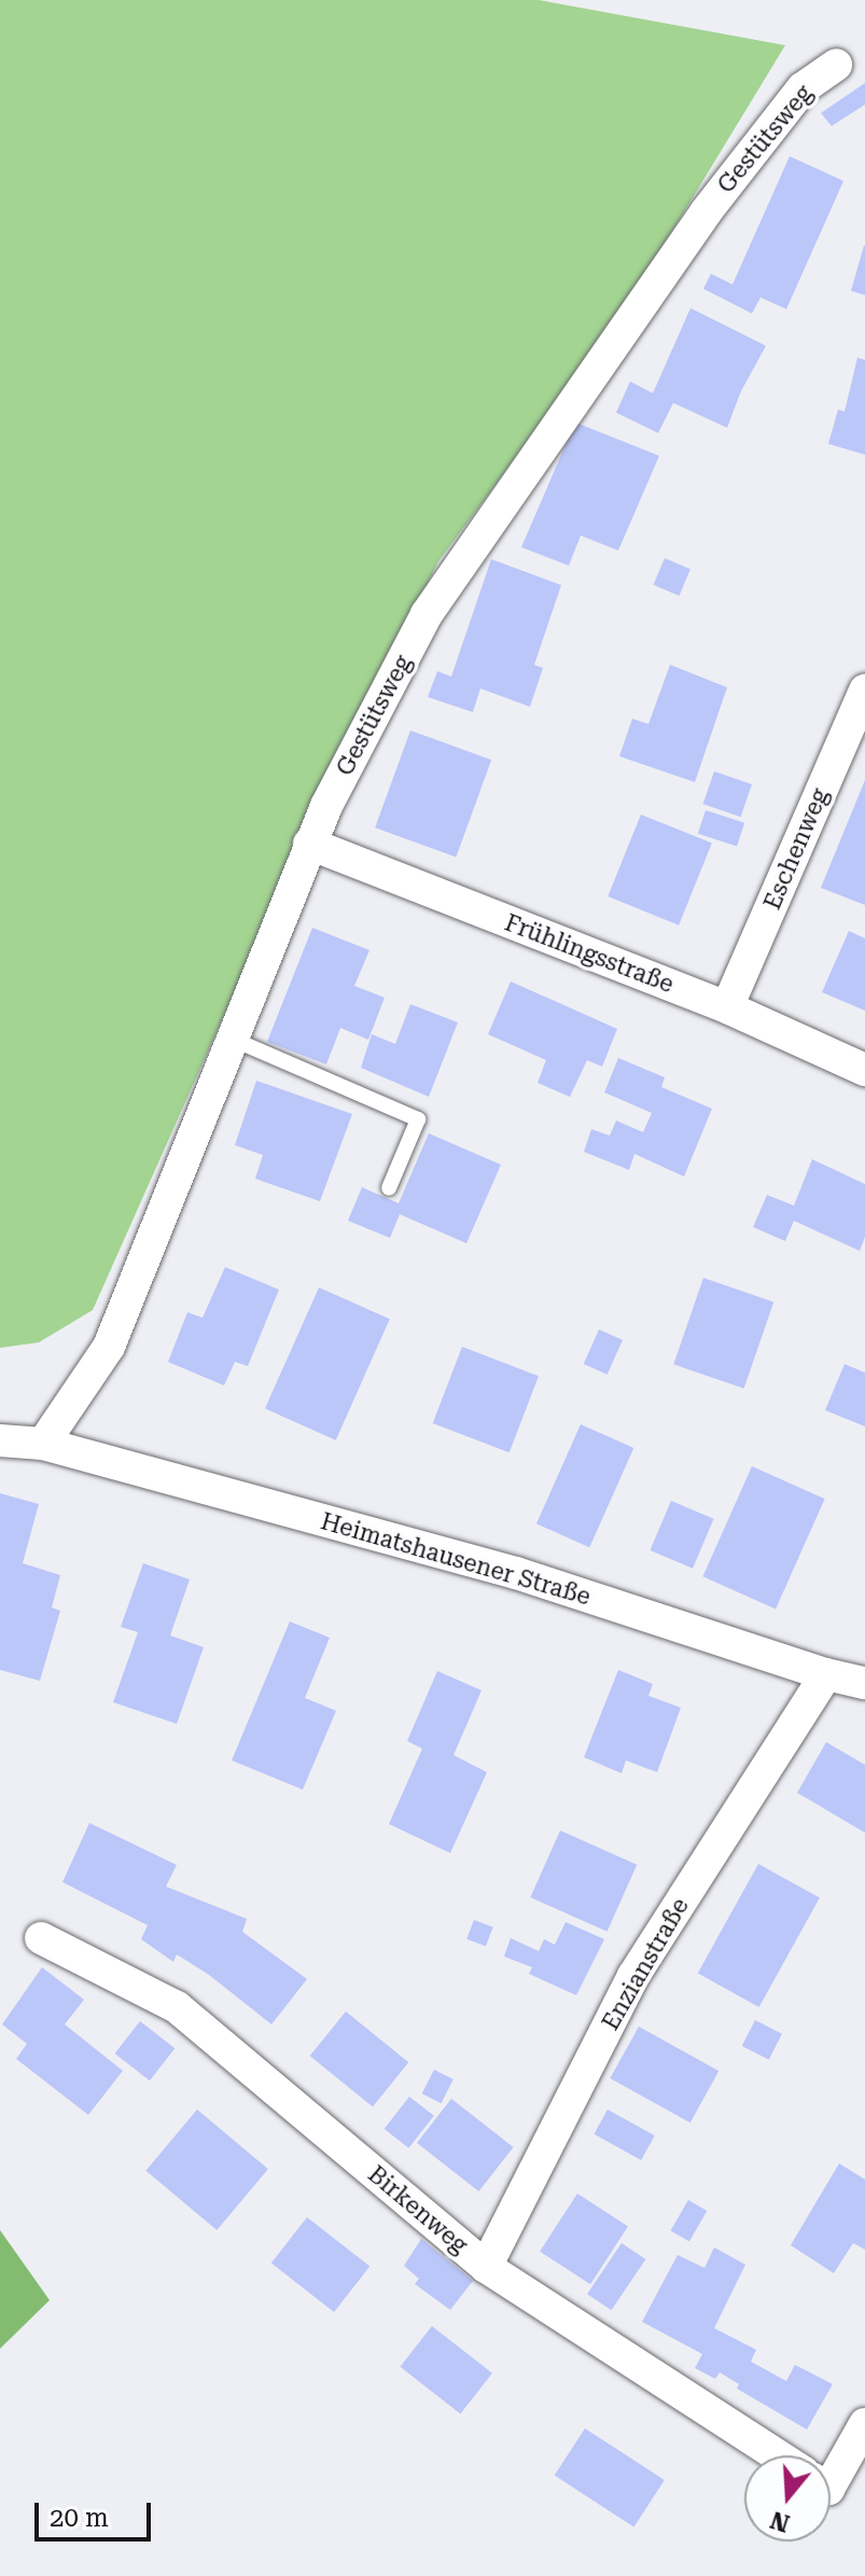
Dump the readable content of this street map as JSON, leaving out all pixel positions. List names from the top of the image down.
{
  "streets": {
    "street": [
      "Gestütsweg",
      "Eschenweg",
      "Frühlingsstraße",
      "Heimatshausener Straße",
      "Enzianstraße",
      "Birkenweg"
    ]
  },
  "crossings": [
    ["Gestütsweg", "Frühlingsstraße"],
    ["Gestütsweg", "Heimatshausener Straße"],
    ["Eschenweg", "Frühlingsstraße"],
    ["Heimatshausener Straße", "Enzianstraße"],
    ["Enzianstraße", "Birkenweg"]
  ],
  "scale_bar": "20 m",
  "north": "bottom"
}
